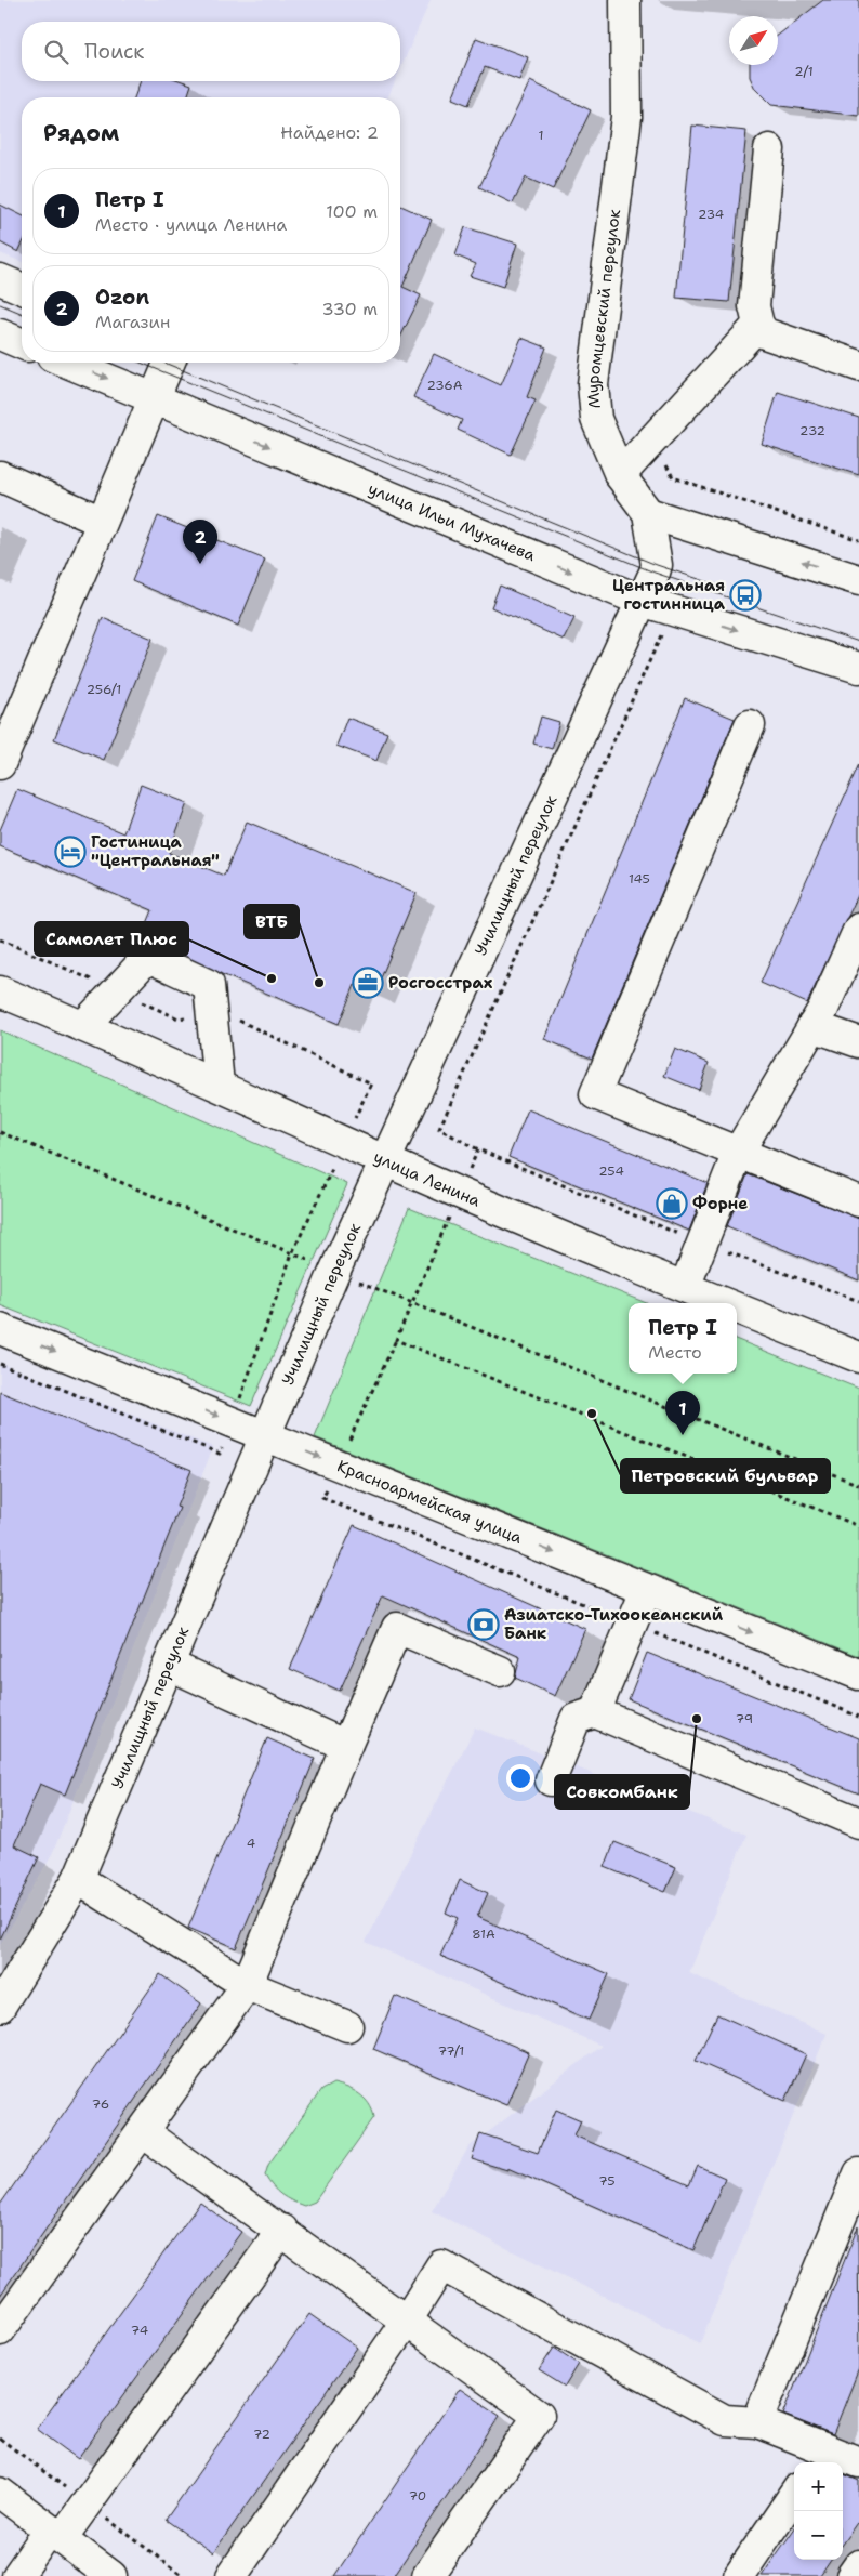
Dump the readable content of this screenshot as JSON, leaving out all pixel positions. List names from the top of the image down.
{
  "streets": {
    "main road": [
      "Муромцевский переулок",
      "улица Ильи Мухачева",
      "Училищный переулок",
      "улица Ленина",
      "Красноармейская улица"
    ]
  },
  "crossings": [
    ["Муромцевский переулок", "улица Ильи Мухачева"],
    ["Муромцевский переулок", "Училищный переулок"],
    ["улица Ильи Мухачева", "Училищный переулок"],
    ["Училищный переулок", "улица Ленина"],
    ["Училищный переулок", "Красноармейская улица"]
  ],
  "places": {
    "bus stop": ["Центральная гостинница"],
    "hotel": ["Гостиница \"Центральная\""],
    "other": [
      "Самолет Плюс",
      "ВТБ",
      "Петровский бульвар",
      "Совкомбанк"
    ],
    "office": ["Росгосстрах"],
    "shop": ["Форне"],
    "bank": ["Азиатско-Тихоокеанский Банк"]
  },
  "house_numbers": [
    "2/1",
    "1",
    "234",
    "236А",
    "232",
    "256/1",
    "145",
    "254",
    "79",
    "4",
    "81А",
    "77/1",
    "76",
    "75",
    "74",
    "72",
    "70"
  ],
  "north": "top right",
  "page": {
    "search": "Поиск",
    "heading": ["Рядом", "Найдено: 2"],
    "list": [
      {
        "mark": "1",
        "name": "Петр I",
        "note": "Место · улица Ленина",
        "value": "100 m"
      },
      {
        "mark": "2",
        "name": "Ozon",
        "note": "Магазин",
        "value": "330 m"
      }
    ],
    "pins": ["2", "1"],
    "popup": ["Петр I", "Место"],
    "map_buttons": ["+", "−"]
  }
}
